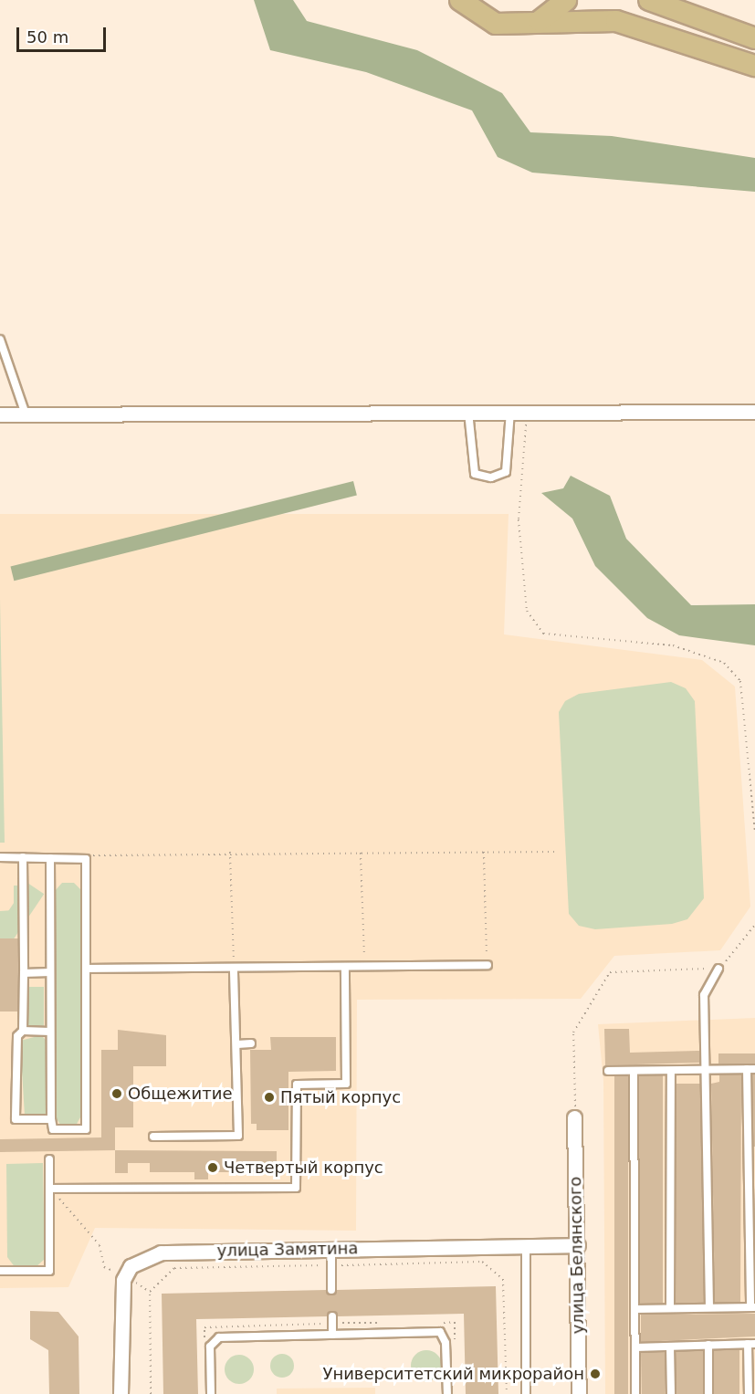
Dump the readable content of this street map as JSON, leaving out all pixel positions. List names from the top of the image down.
{
  "streets": {
    "street": ["улица Замятина", "улица Белянского"]
  },
  "crossings": [
    ["улица Замятина", "улица Белянского"]
  ],
  "places": [
    "Общежитие",
    "Пятый корпус",
    "Четвертый корпус",
    "Университетский микрорайон"
  ],
  "scale_bar": "50 m"
}
